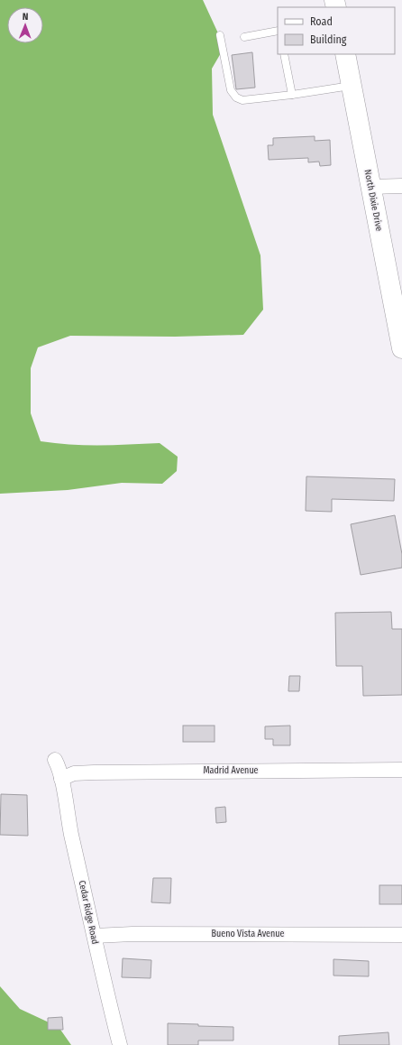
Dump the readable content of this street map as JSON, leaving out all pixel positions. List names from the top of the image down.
{
  "streets": {
    "main road": ["North Dixie Drive"],
    "street": ["Madrid Avenue", "Cedar Ridge Road", "Bueno Vista Avenue"]
  },
  "crossings": [
    ["Madrid Avenue", "Cedar Ridge Road"],
    ["Cedar Ridge Road", "Bueno Vista Avenue"]
  ],
  "legend": ["Road", "Building"],
  "north": "top"
}
